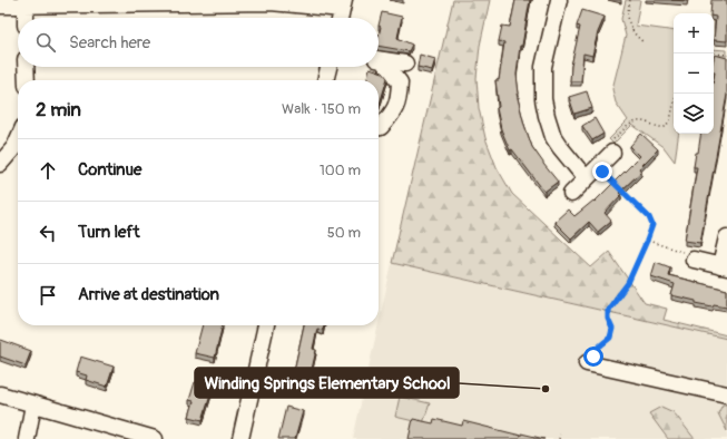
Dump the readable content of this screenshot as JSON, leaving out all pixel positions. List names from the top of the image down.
{
  "places": ["Winding Springs Elementary School"],
  "page": {
    "map_buttons": ["+", "−"],
    "search": "Search here",
    "heading": ["2 min", "Walk · 150 m"],
    "list": [
      ["Continue", "100 m"],
      ["Turn left", "50 m"],
      "Arrive at destination"
    ]
  }
}
